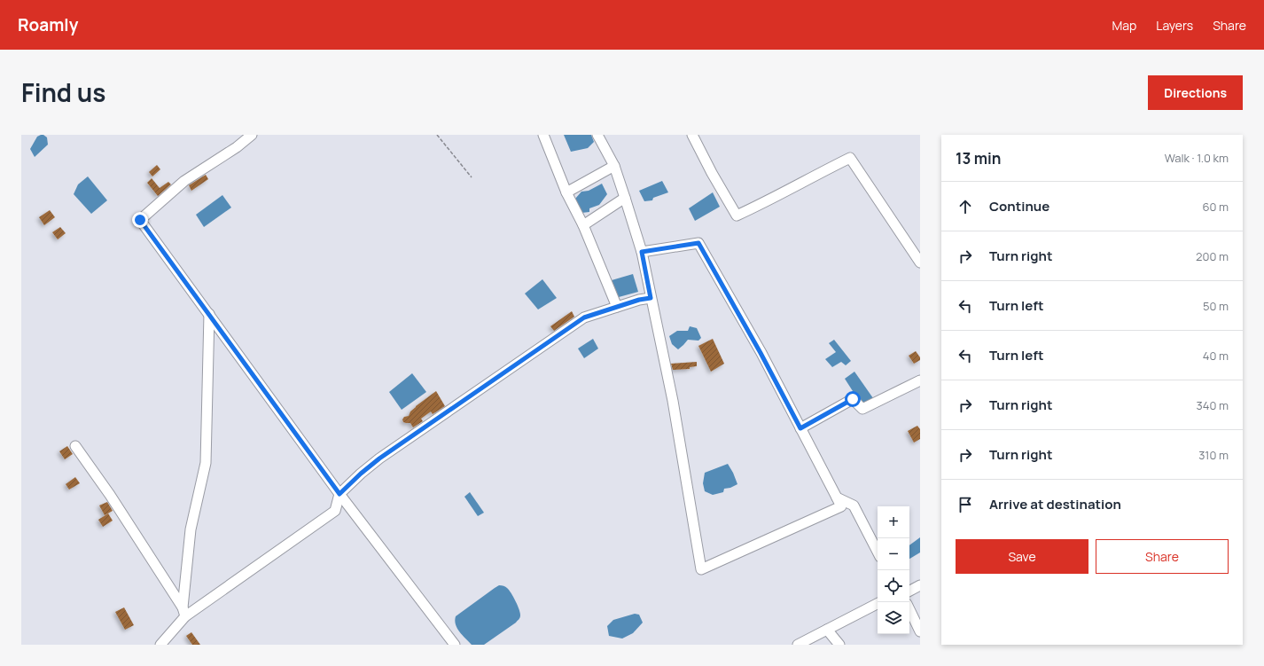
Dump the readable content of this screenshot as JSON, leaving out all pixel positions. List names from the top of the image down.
{
  "page": {
    "header": "Roamly",
    "nav": ["Map", "Layers", "Share"],
    "title": "Find us",
    "buttons": [
      "Directions",
      ["Save", "Share"]
    ],
    "heading": ["13 min", "Walk · 1.0 km"],
    "list": [
      ["Continue", "60 m"],
      ["Turn right", "200 m"],
      ["Turn left", "50 m"],
      ["Turn left", "40 m"],
      ["Turn right", "340 m"],
      ["Turn right", "310 m"],
      "Arrive at destination"
    ],
    "map_buttons": ["+", "−"]
  }
}
